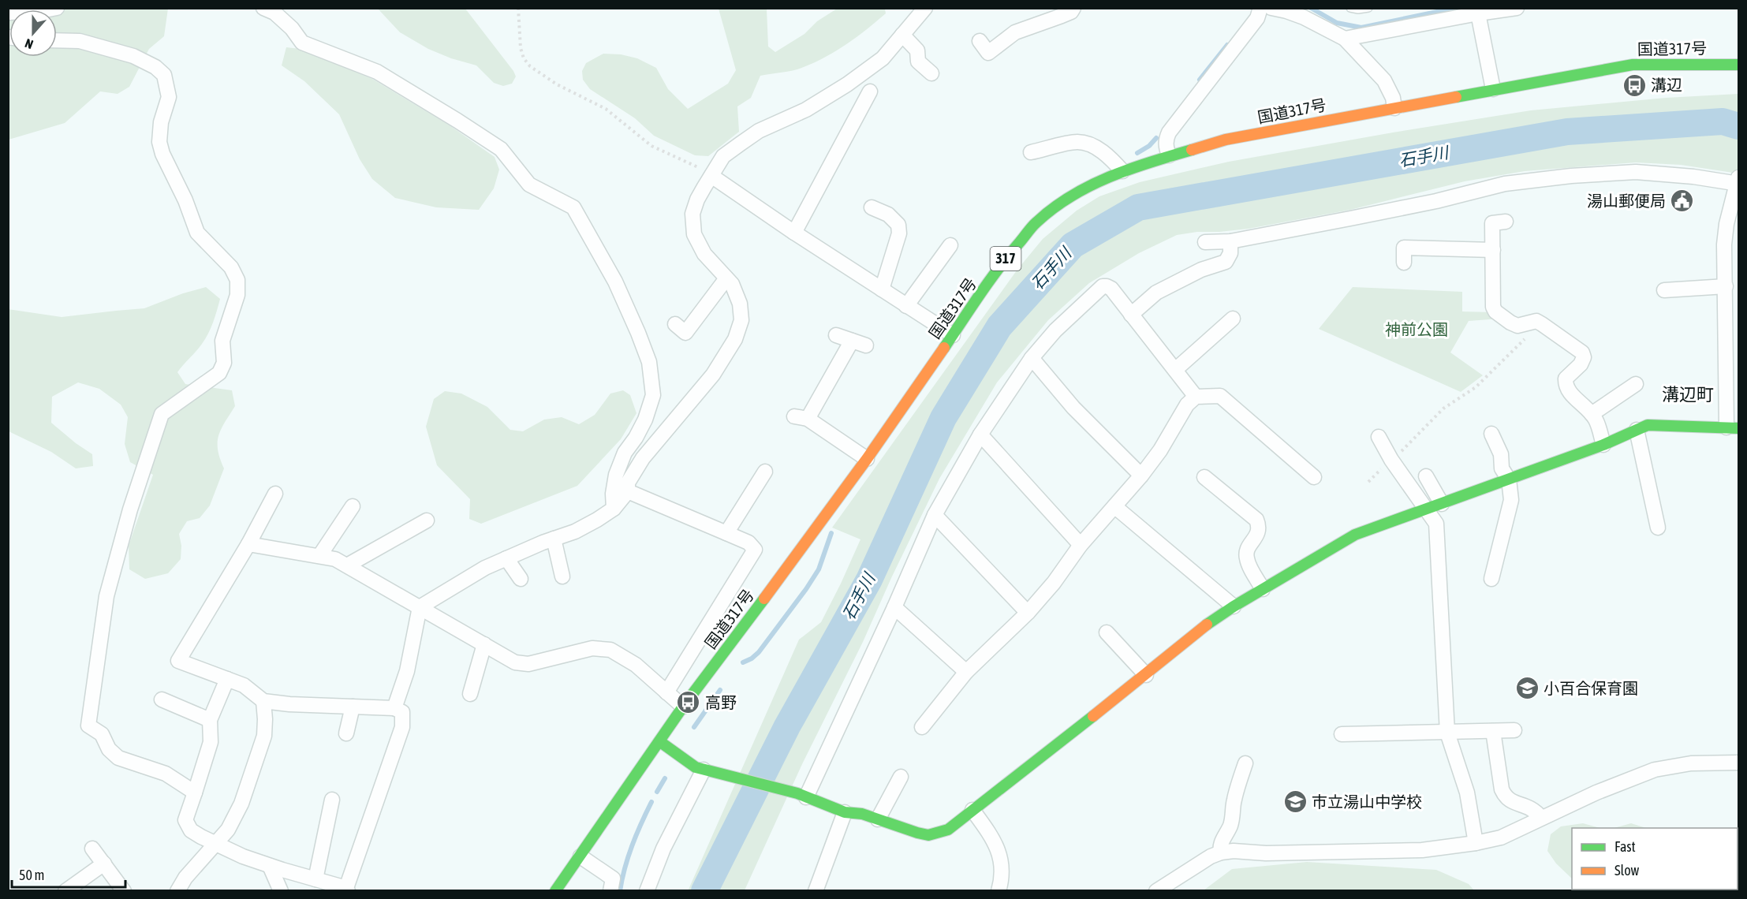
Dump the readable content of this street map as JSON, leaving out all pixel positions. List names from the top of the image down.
{
  "streets": {
    "main road": ["国道317号", "317"]
  },
  "districts": ["溝辺町"],
  "water": ["石手川"],
  "parks": ["神前公園"],
  "places": {
    "bus stop": ["溝辺", "高野"],
    "public building": ["湯山郵便局"],
    "school or university": ["小百合保育園", "市立湯山中学校"]
  },
  "legend": ["Fast", "Slow"],
  "scale_bar": "50 m",
  "north": "bottom"
}
